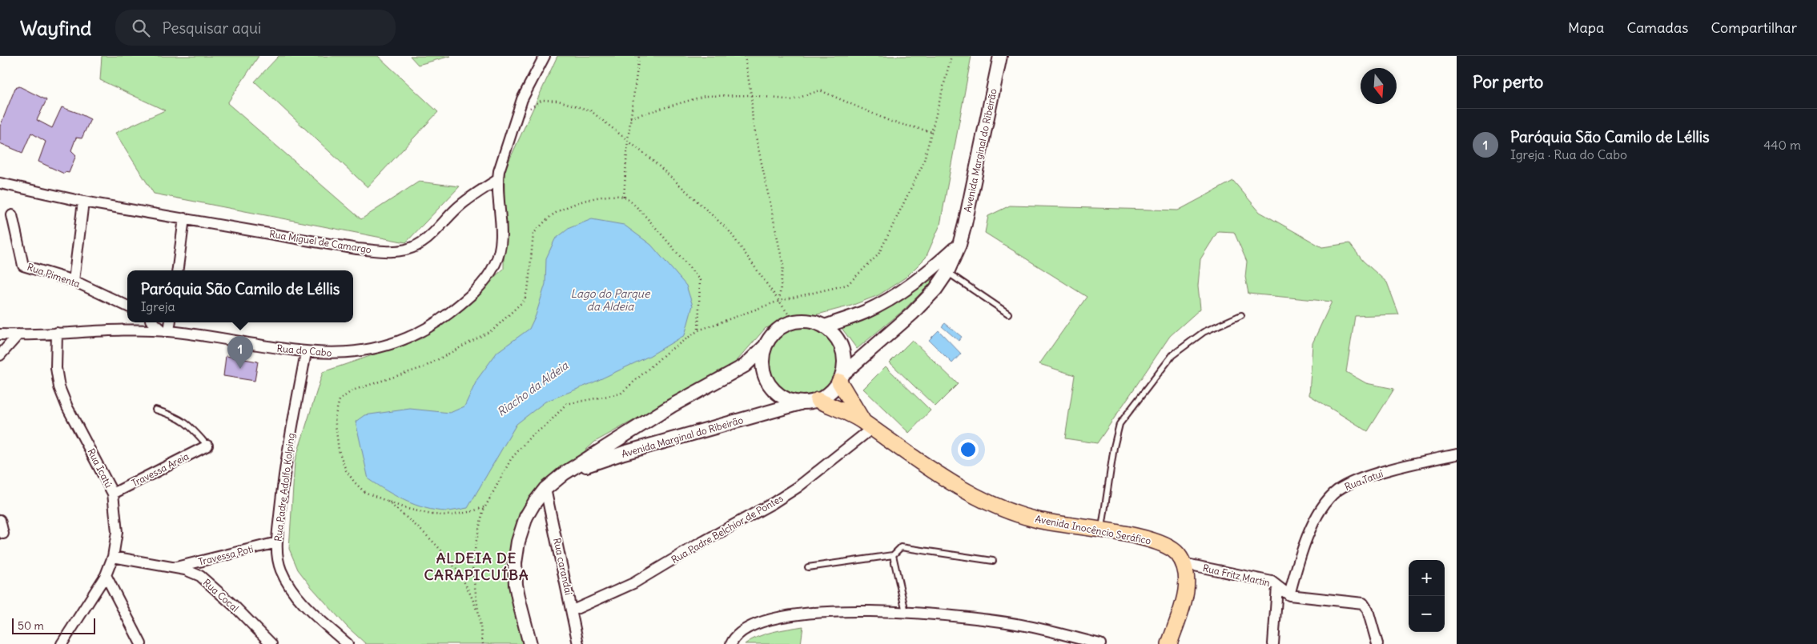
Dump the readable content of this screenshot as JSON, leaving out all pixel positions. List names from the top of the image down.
{
  "streets": {
    "main road": ["Avenida Marginal do Ribeirão", "Avenida Inocêncio Seráfico"],
    "street": [
      "Rua Miguel de Camargo",
      "Rua Pimenta",
      "Rua do Cabo",
      "Rua Icatú",
      "Travessa Areia",
      "Rua Tatuí",
      "Rua Padre Adolfo Kolping",
      "Rua Padre Belchior de Pontes",
      "Travessa Poti",
      "Rua carandaí",
      "Rua Fritz Martin",
      "Rua Cocal"
    ]
  },
  "crossings": [
    ["Avenida Marginal do Ribeirão", "Avenida Inocêncio Seráfico"],
    ["Avenida Marginal do Ribeirão", "Rua carandaí"],
    ["Rua Miguel de Camargo", "Rua do Cabo"],
    ["Rua do Cabo", "Rua Icatú"],
    ["Rua do Cabo", "Rua Padre Adolfo Kolping"],
    ["Rua Icatú", "Travessa Areia"],
    ["Rua Icatú", "Rua Cocal"],
    ["Rua Tatuí", "Rua Fritz Martin"],
    ["Rua Padre Adolfo Kolping", "Travessa Poti"],
    ["Rua Padre Belchior de Pontes", "Avenida Inocêncio Seráfico"],
    ["Rua Padre Belchior de Pontes", "Rua carandaí"],
    ["Avenida Inocêncio Seráfico", "Rua Fritz Martin"],
    ["Travessa Poti", "Rua Cocal"]
  ],
  "districts": ["ALDEIA DE CARAPICUÍBA"],
  "water": ["Lago do Parque da Aldeia", "Riacho da Aldeia"],
  "scale_bar": "50 m",
  "north": "bottom",
  "page": {
    "header": "Wayfind",
    "search": "Pesquisar aqui",
    "nav": ["Mapa", "Camadas", "Compartilhar"],
    "heading": "Por perto",
    "list": [
      {
        "mark": "1",
        "name": "Paróquia São Camilo de Léllis",
        "note": "Igreja · Rua do Cabo",
        "value": "440 m"
      }
    ],
    "popup": ["Paróquia São Camilo de Léllis", "Igreja"],
    "pins": "1",
    "map_buttons": ["+", "−"],
    "scale": "50 m"
  }
}
